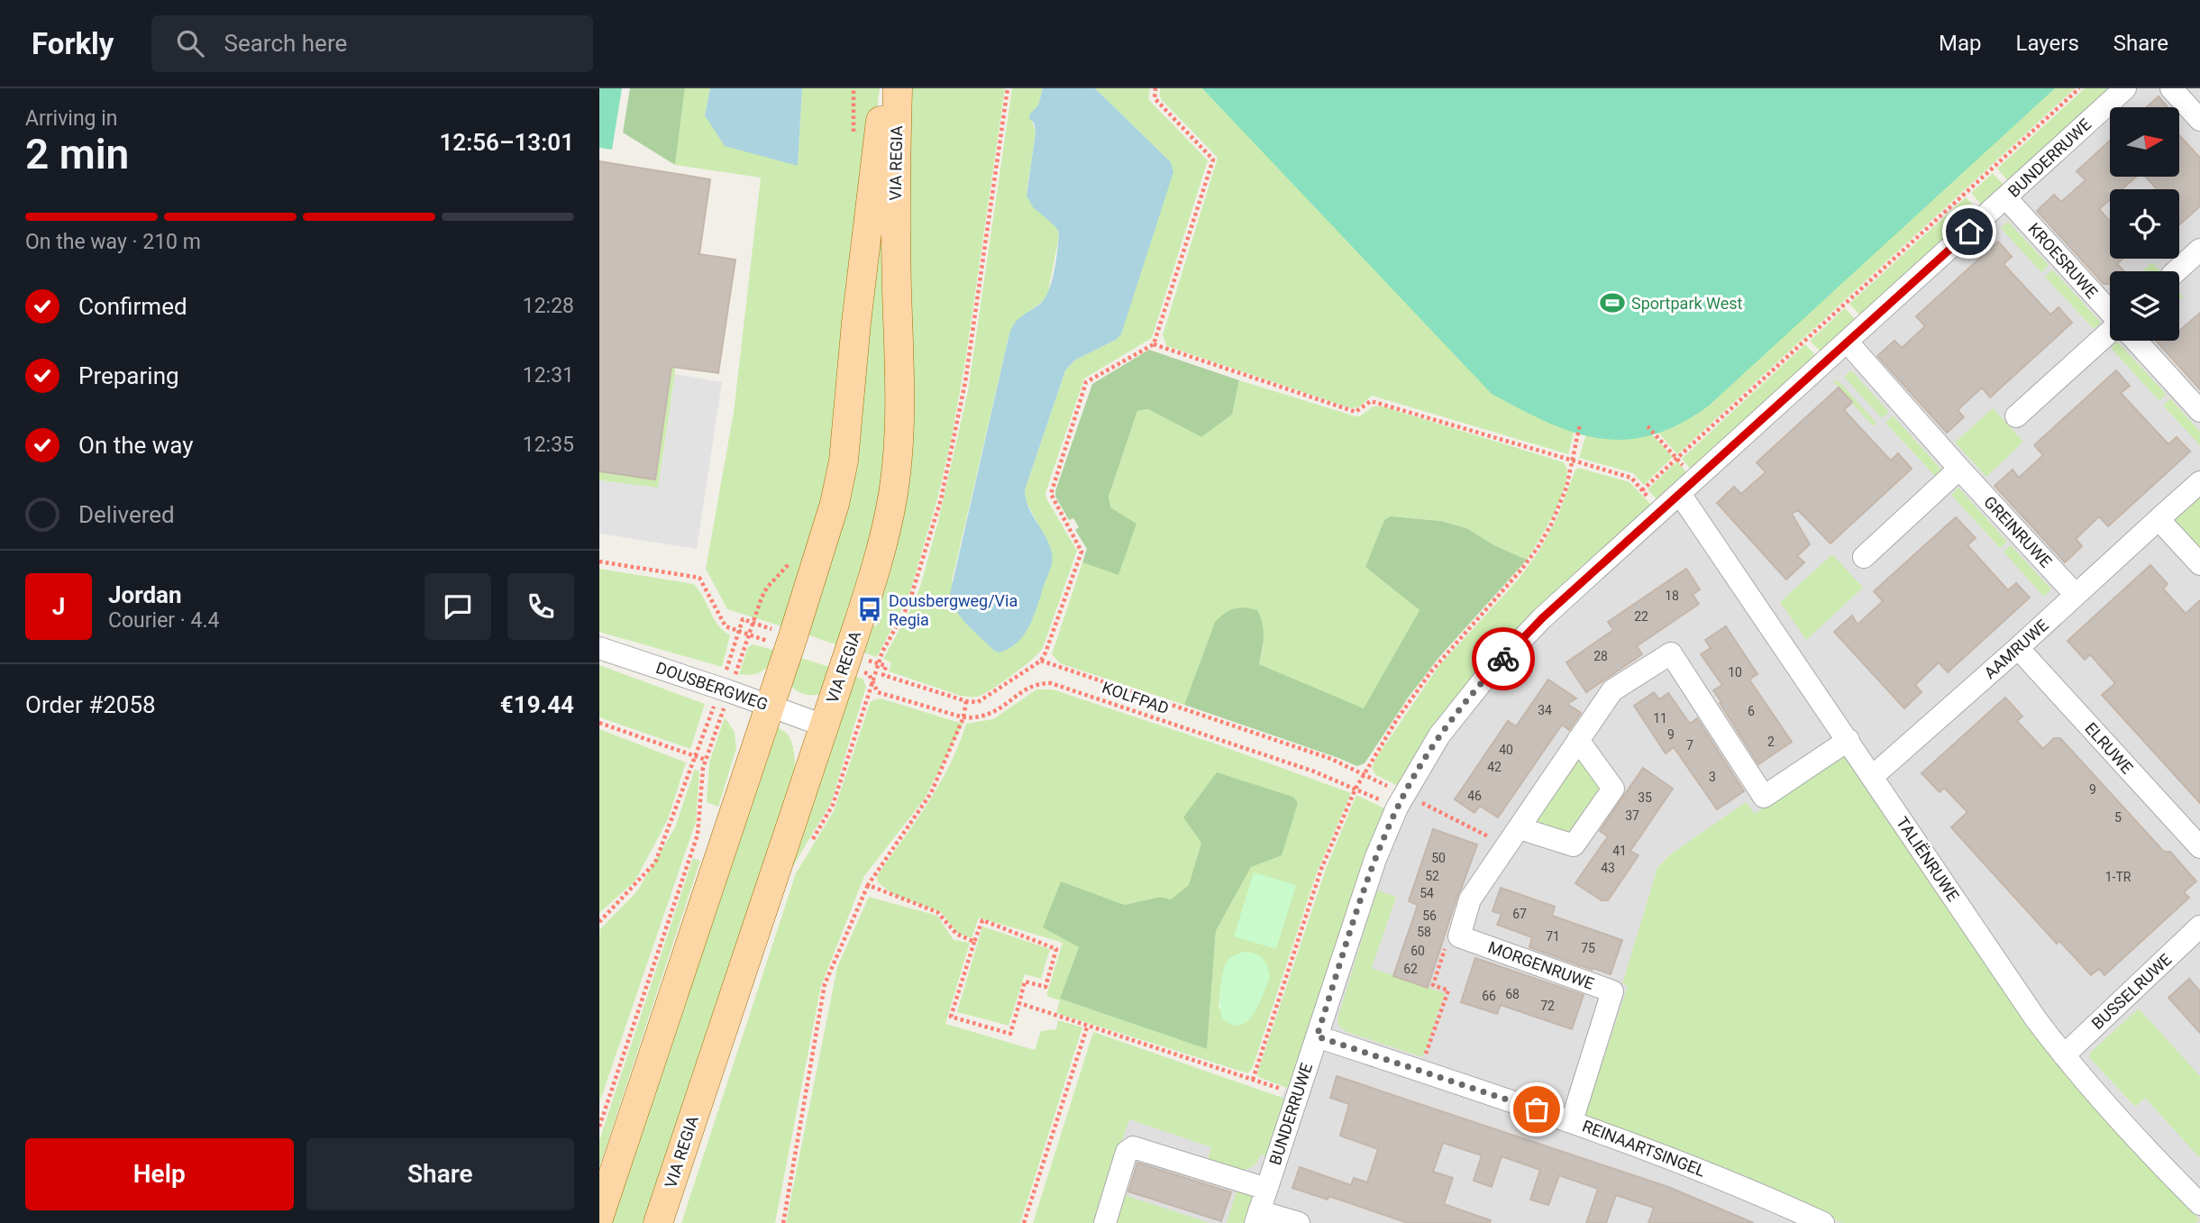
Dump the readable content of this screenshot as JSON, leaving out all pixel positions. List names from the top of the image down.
{
  "streets": {
    "main road": ["VIA REGIA"],
    "street": [
      "BUNDERRUWE",
      "KROESRUWE",
      "GREINRUWE",
      "AAMRUWE",
      "DOUSBERGWEG",
      "ELRUWE",
      "TALIËNRUWE",
      "MORGENRUWE",
      "BUSSELRUWE",
      "REINAARTSINGEL"
    ],
    "path": ["KOLFPAD"]
  },
  "crossings": [
    ["BUNDERRUWE", "KROESRUWE"],
    ["BUNDERRUWE", "GREINRUWE"],
    ["BUNDERRUWE", "KOLFPAD"],
    ["BUNDERRUWE", "TALIËNRUWE"],
    ["BUNDERRUWE", "REINAARTSINGEL"],
    ["VIA REGIA", "DOUSBERGWEG"],
    ["GREINRUWE", "AAMRUWE"],
    ["AAMRUWE", "ELRUWE"],
    ["AAMRUWE", "TALIËNRUWE"],
    ["TALIËNRUWE", "BUSSELRUWE"],
    ["MORGENRUWE", "REINAARTSINGEL"]
  ],
  "places": {
    "sports": ["Sportpark West"],
    "bus stop": ["Dousbergweg/Via Regia"]
  },
  "house_numbers": [
    "18",
    "22",
    "28",
    "10",
    "34",
    "6",
    "11",
    "9",
    "2",
    "7",
    "40",
    "42",
    "3",
    "9",
    "46",
    "35",
    "37",
    "5",
    "41",
    "50",
    "43",
    "52",
    "1-TR",
    "54",
    "67",
    "56",
    "58",
    "71",
    "75",
    "60",
    "62",
    "68",
    "66",
    "72"
  ],
  "north": "right",
  "page": {
    "header": "Forkly",
    "search": "Search here",
    "nav": ["Map", "Layers", "Share"],
    "heading": ["2 min", "Arriving in", "12:56–13:01"],
    "panel": [
      "Jordan",
      "Courier · 4.4",
      "Order #2058",
      "€19.44"
    ],
    "bar": "On the way · 210 m",
    "list": [
      ["Confirmed", "12:28"],
      ["Preparing", "12:31"],
      ["On the way", "12:35"],
      "Delivered"
    ],
    "round": "J",
    "buttons": ["Help", "Share"]
  }
}
